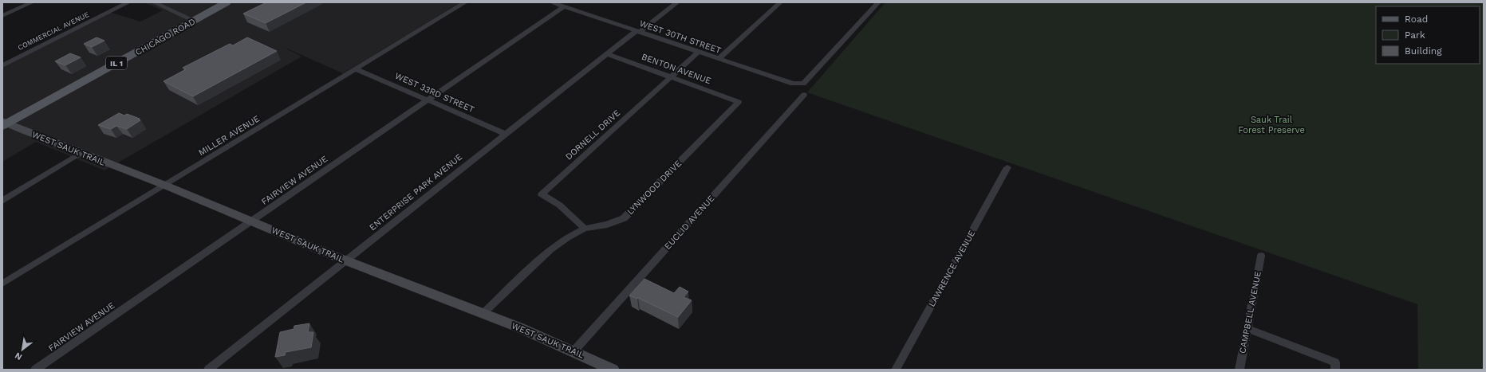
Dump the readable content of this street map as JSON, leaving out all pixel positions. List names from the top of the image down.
{
  "streets": {
    "main road": ["CHICAGO ROAD", "IL 1", "WEST SAUK TRAIL"],
    "street": [
      "COMMERCIAL AVENUE",
      "WEST 30TH STREET",
      "BENTON AVENUE",
      "WEST 33RD STREET",
      "DORNELL DRIVE",
      "MILLER AVENUE",
      "FAIRVIEW AVENUE",
      "LYNWOOD DRIVE",
      "ENTERPRISE PARK AVENUE",
      "EUCLID AVENUE",
      "LAWRENCE AVENUE",
      "CAMPBELL AVENUE"
    ]
  },
  "crossings": [
    ["CHICAGO ROAD", "WEST SAUK TRAIL"],
    ["WEST 30TH STREET", "DORNELL DRIVE"],
    ["WEST 30TH STREET", "FAIRVIEW AVENUE"],
    ["WEST 30TH STREET", "ENTERPRISE PARK AVENUE"],
    ["BENTON AVENUE", "DORNELL DRIVE"],
    ["BENTON AVENUE", "LYNWOOD DRIVE"],
    ["BENTON AVENUE", "ENTERPRISE PARK AVENUE"],
    ["WEST 33RD STREET", "MILLER AVENUE"],
    ["WEST 33RD STREET", "FAIRVIEW AVENUE"],
    ["WEST 33RD STREET", "ENTERPRISE PARK AVENUE"],
    ["DORNELL DRIVE", "LYNWOOD DRIVE"],
    ["MILLER AVENUE", "WEST SAUK TRAIL"],
    ["WEST SAUK TRAIL", "FAIRVIEW AVENUE"],
    ["WEST SAUK TRAIL", "LYNWOOD DRIVE"],
    ["WEST SAUK TRAIL", "ENTERPRISE PARK AVENUE"],
    ["WEST SAUK TRAIL", "EUCLID AVENUE"]
  ],
  "parks": ["Sauk Trail Forest Preserve"],
  "legend": ["Road", "Park", "Building"],
  "north": "bottom left"
}
